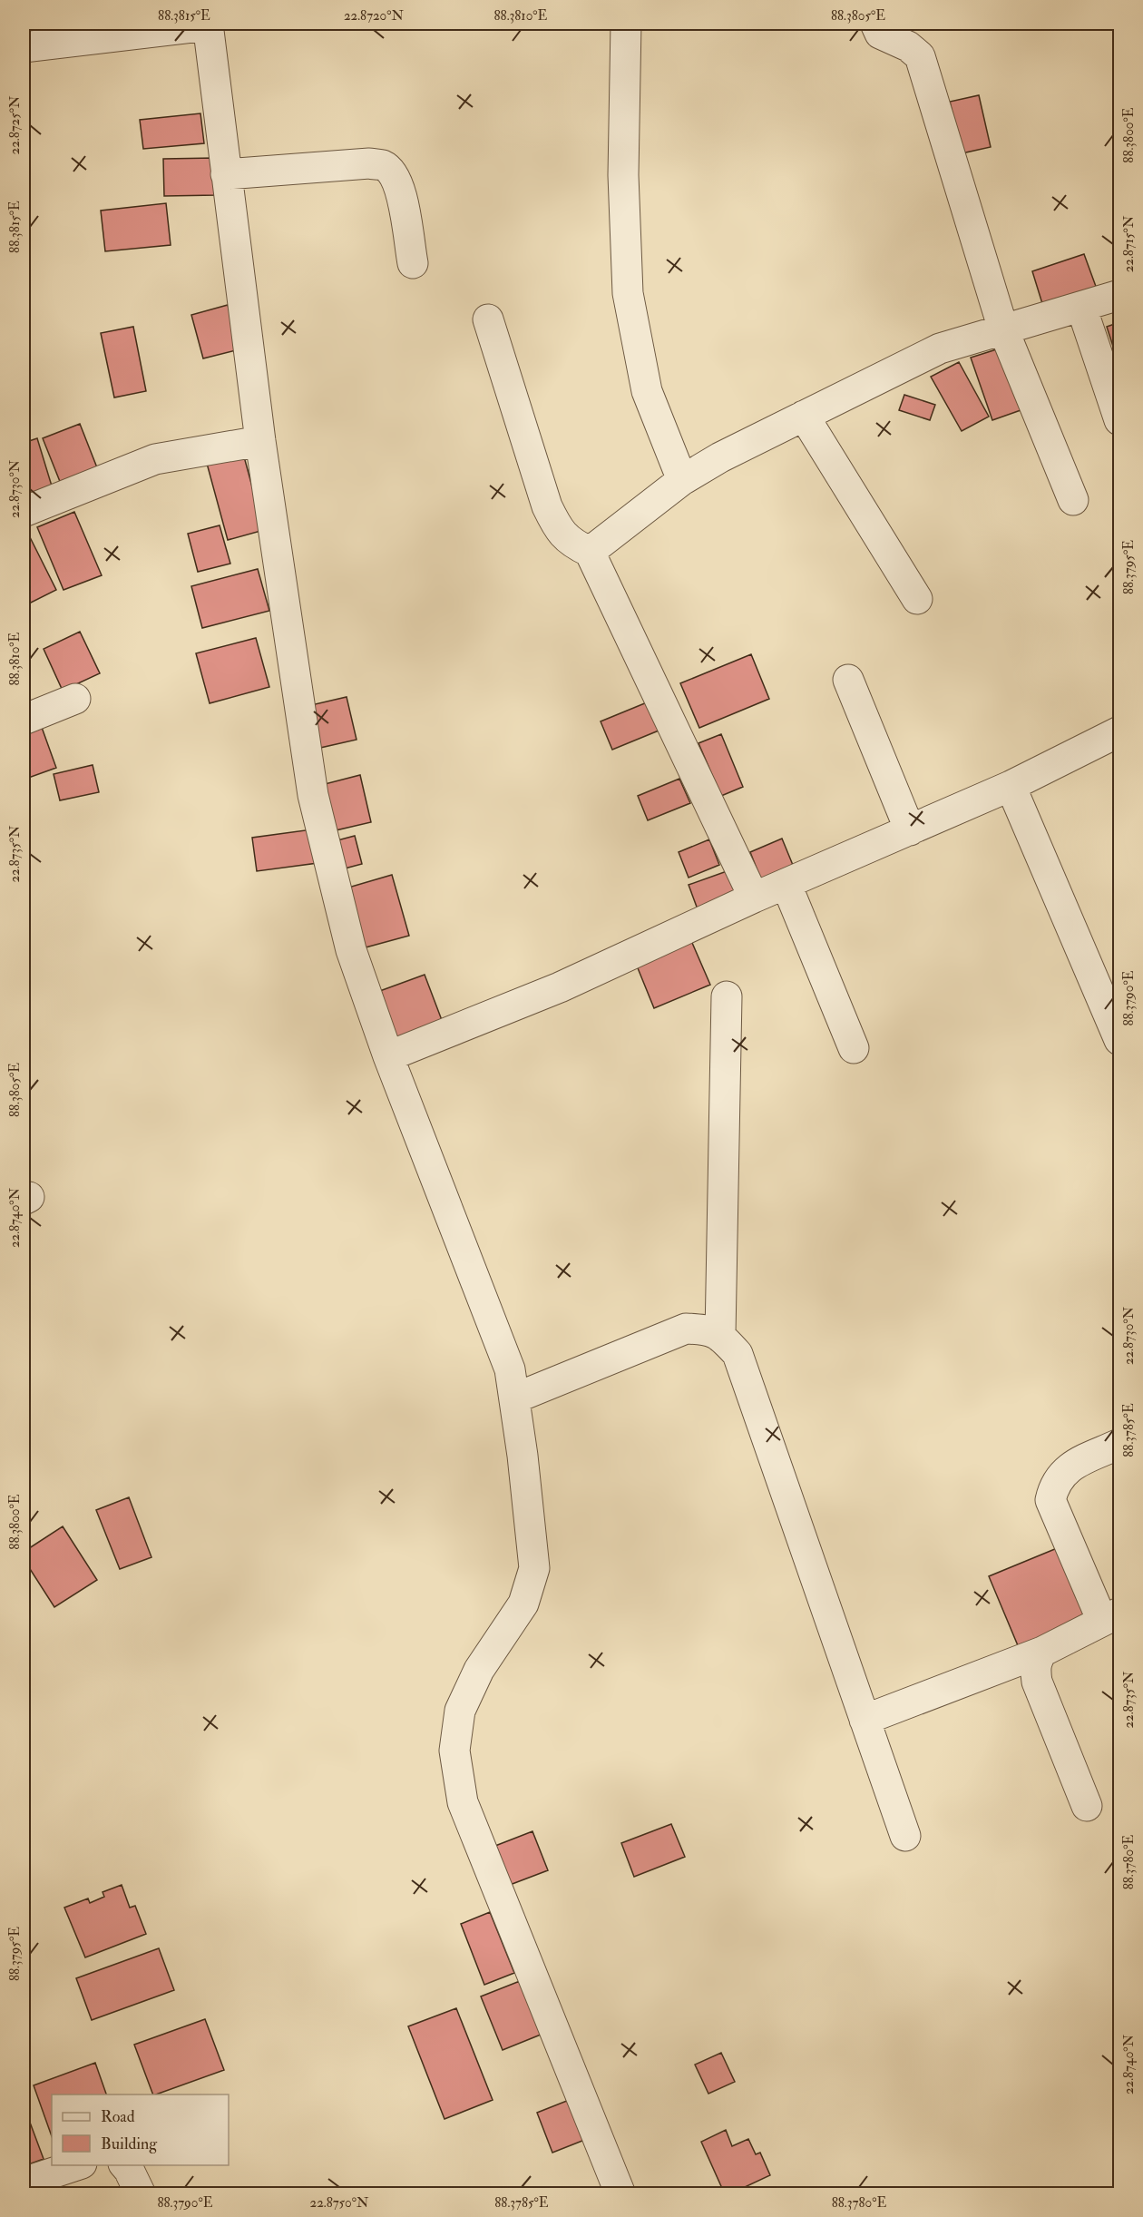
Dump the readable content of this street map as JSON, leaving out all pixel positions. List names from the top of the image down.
{
  "legend": ["Road", "Building"],
  "coordinates": [
    "88.3815°E",
    "22.8720°N",
    "88.3810°E",
    "88.3805°E",
    "22.8725°N",
    "88.3800°E",
    "22.8715°N",
    "22.8730°N",
    "88.3795°E",
    "22.8735°N",
    "88.3790°E",
    "22.8740°N",
    "88.3785°E",
    "88.3780°E",
    "22.8750°N"
  ]
}
